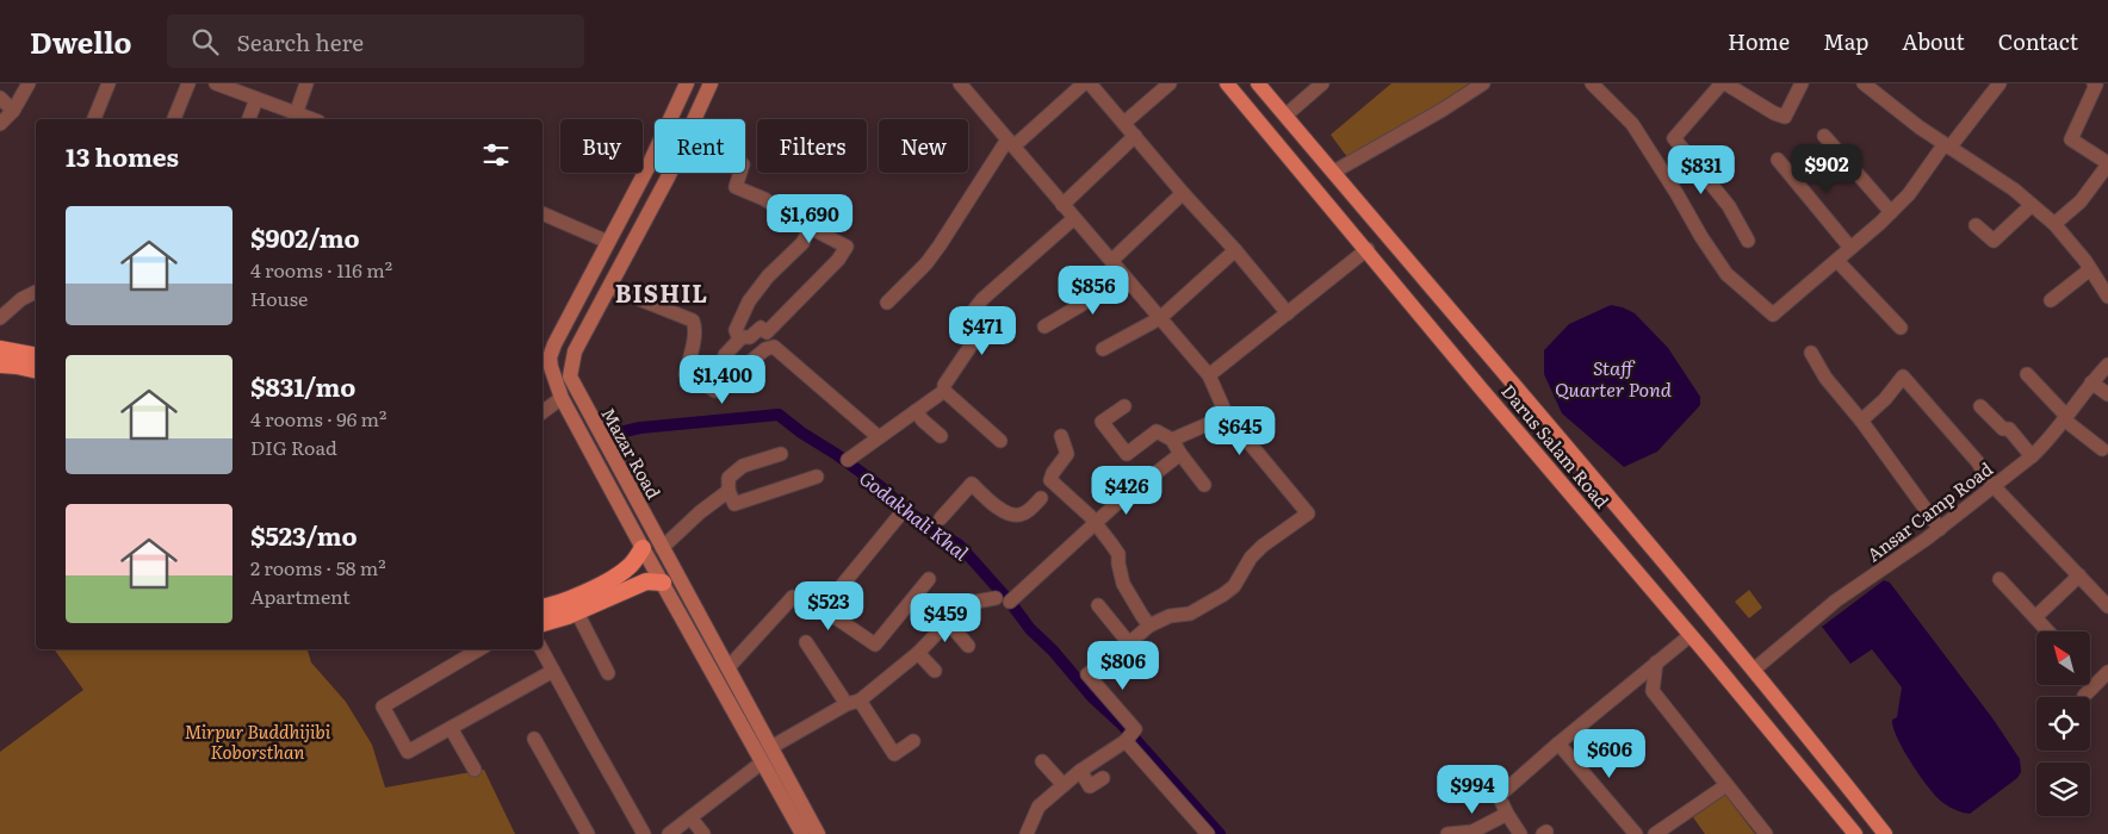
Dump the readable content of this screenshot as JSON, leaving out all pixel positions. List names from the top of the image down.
{
  "streets": {
    "main road": ["Darus Salam Road", "Mazar Road"],
    "street": ["Ansar Camp Road"]
  },
  "crossings": [
    ["Darus Salam Road", "Ansar Camp Road"]
  ],
  "districts": ["BISHIL"],
  "water": ["Staff Quarter Pond", "Godakhali Khal"],
  "parks": ["Mirpur Buddhijibi Koborsthan"],
  "north": "top left",
  "page": {
    "header": "Dwello",
    "search": "Search here",
    "nav": [
      "Home",
      "Map",
      "About",
      "Contact"
    ],
    "chip": [
      "Buy",
      "Rent",
      "Filters",
      "New"
    ],
    "heading": "13 homes",
    "price": [
      "$902",
      "$831",
      "$1,690",
      "$856",
      "$471",
      "$1,400",
      "$645",
      "$426",
      "$523",
      "$459",
      "$806",
      "$606",
      "$994"
    ],
    "list": [
      {
        "name": "$902/mo",
        "note": "4 rooms · 116 m² · House"
      },
      {
        "name": "$831/mo",
        "note": "4 rooms · 96 m² · DIG Road"
      },
      {
        "name": "$523/mo",
        "note": "2 rooms · 58 m² · Apartment"
      }
    ]
  }
}
